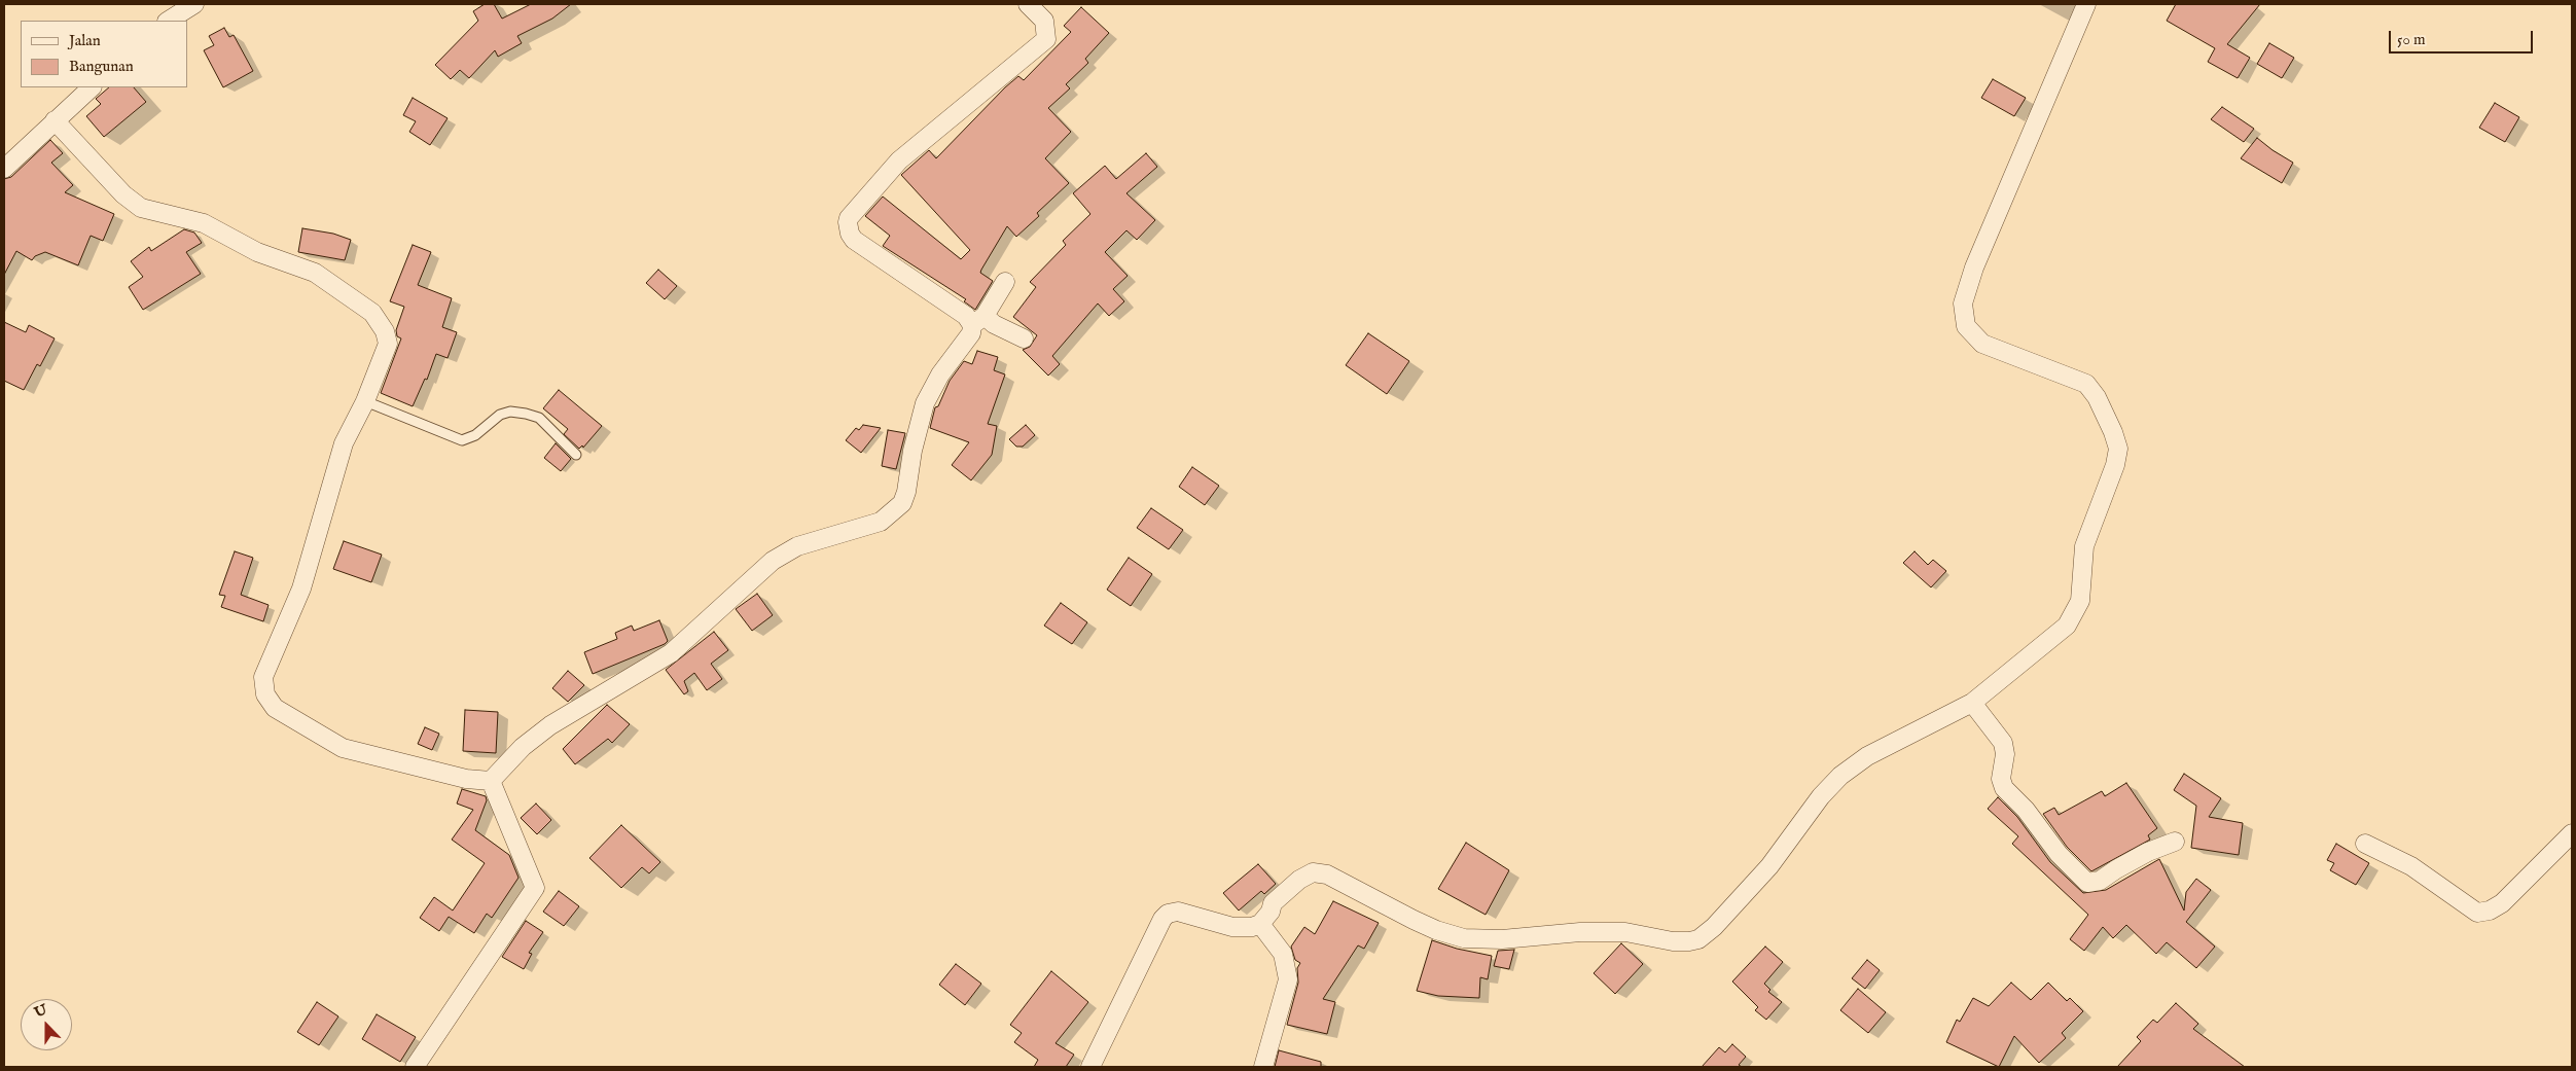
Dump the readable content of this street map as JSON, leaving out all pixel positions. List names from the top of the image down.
{
  "legend": ["Jalan", "Bangunan"],
  "scale_bar": "50 m",
  "north": "top"
}
